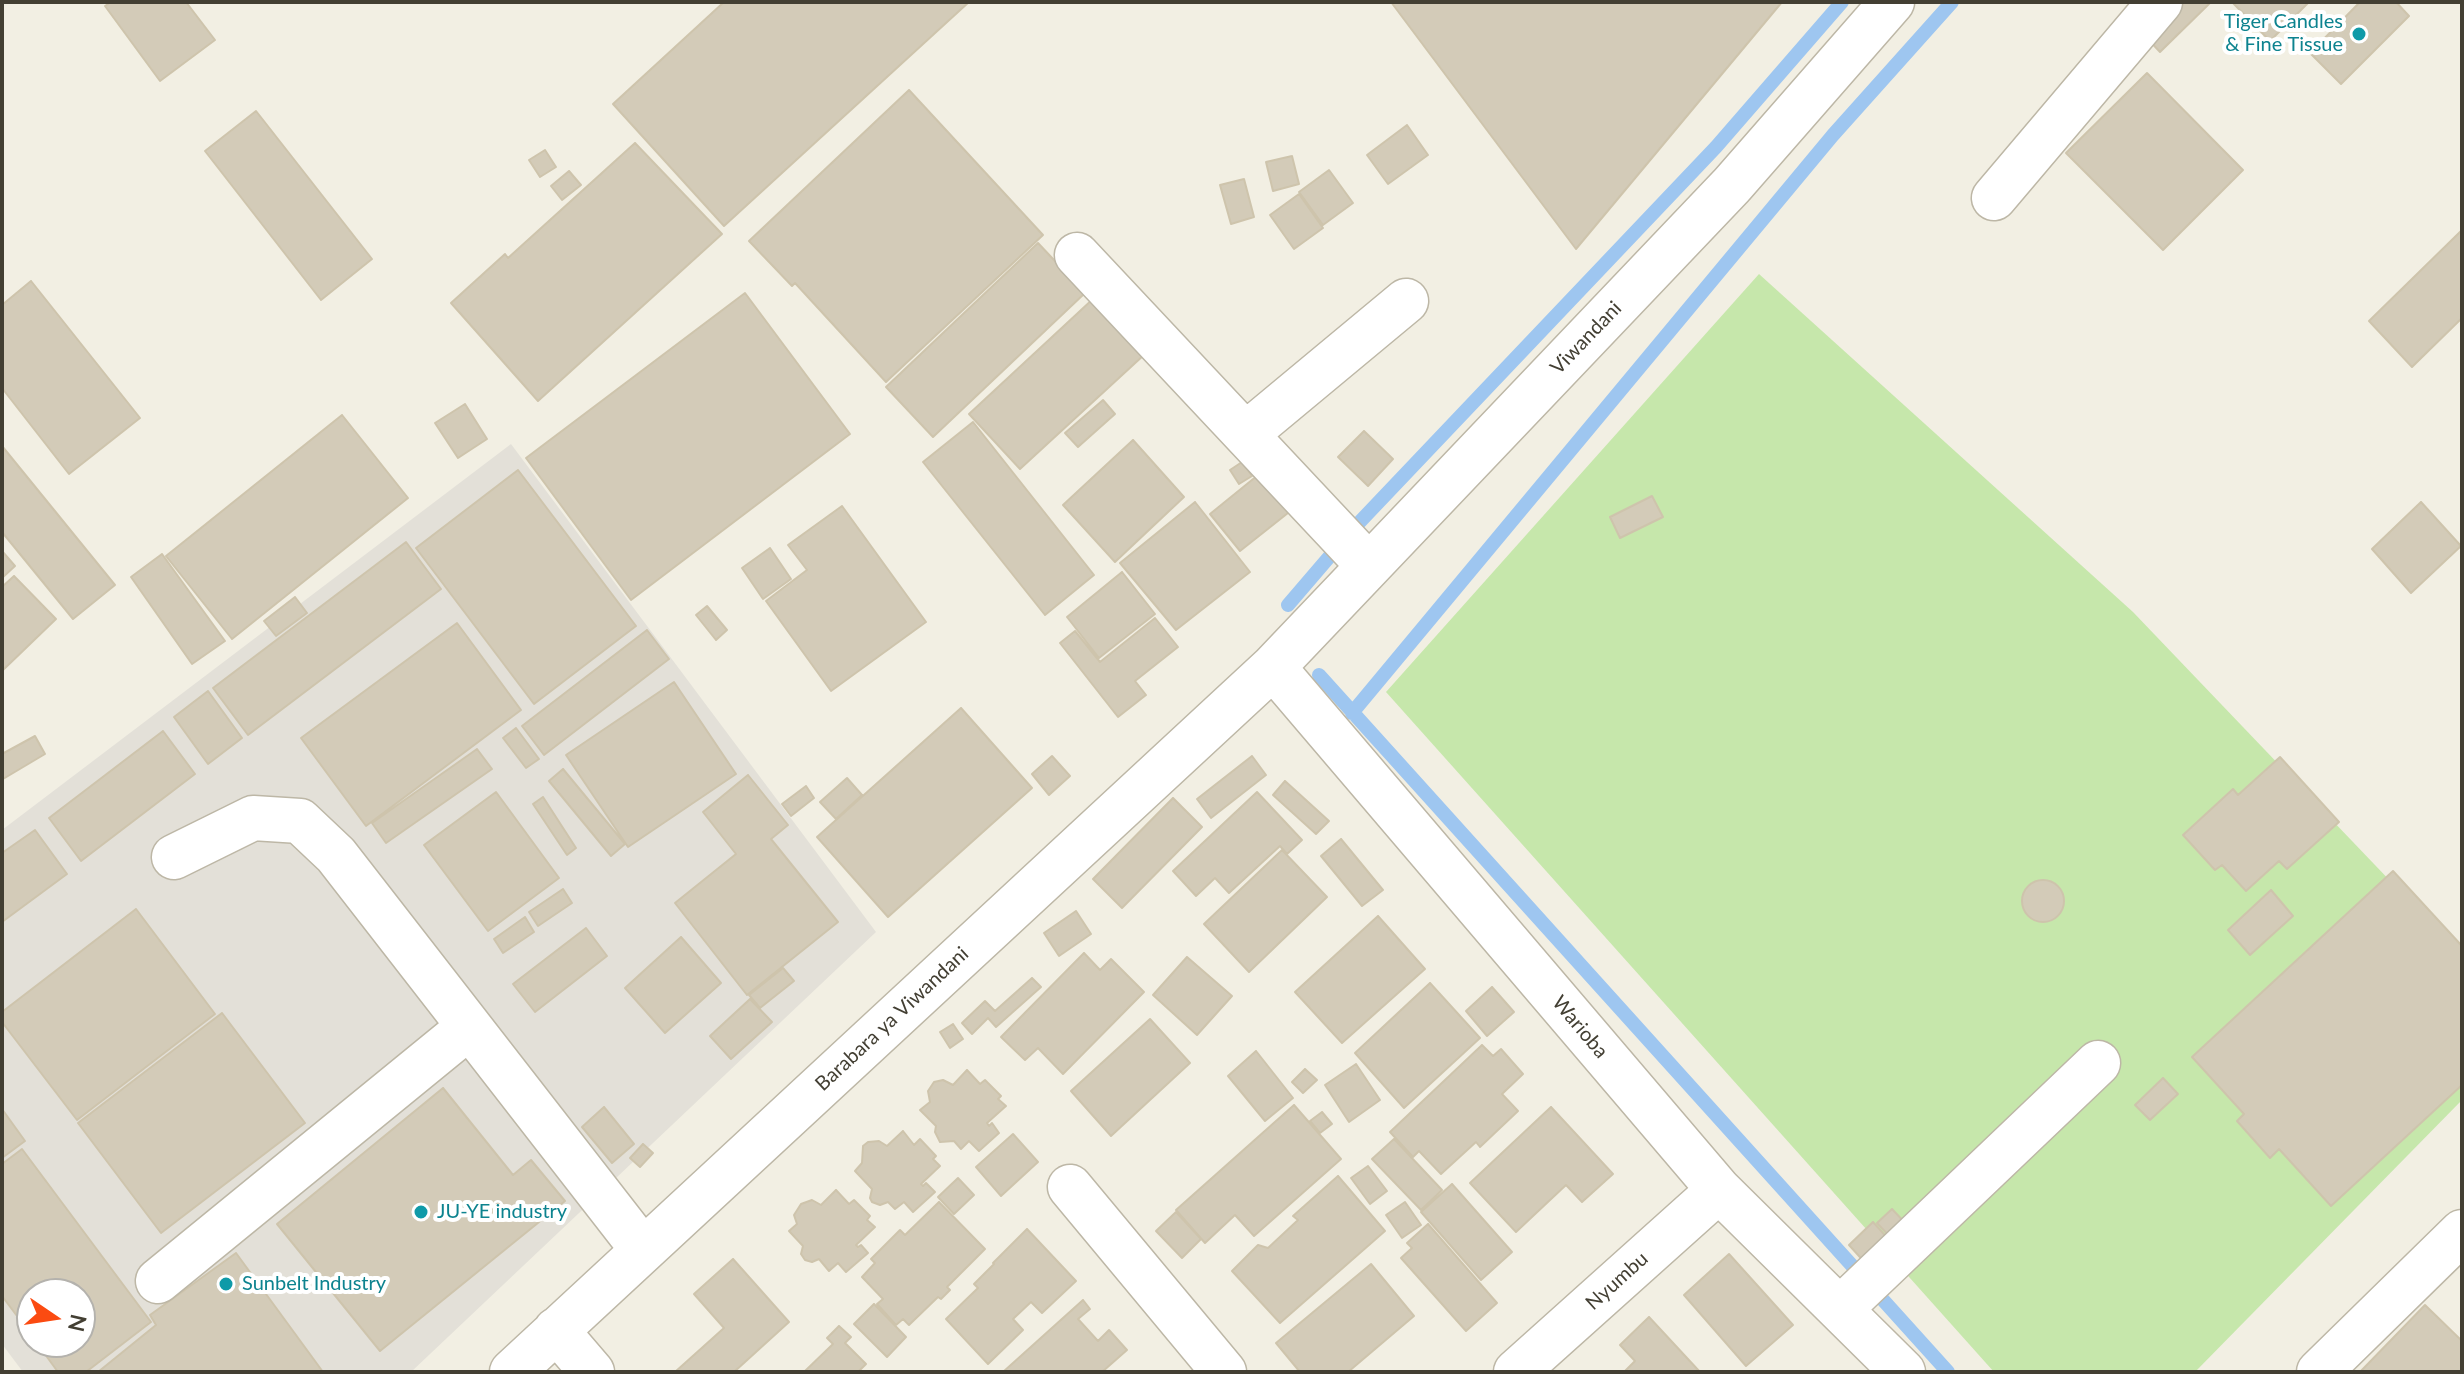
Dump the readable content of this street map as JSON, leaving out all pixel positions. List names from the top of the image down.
{
  "streets": {
    "street": [
      "Viwandani",
      "Barabara ya Viwandani",
      "Warioba",
      "Nyumbu"
    ]
  },
  "crossings": [
    ["Viwandani", "Barabara ya Viwandani"],
    ["Viwandani", "Warioba"],
    ["Barabara ya Viwandani", "Warioba"],
    ["Warioba", "Nyumbu"]
  ],
  "places": ["Tiger Candles & Fine Tissue", "JU-YE industry", "Sunbelt Industry"],
  "north": "right"
}
